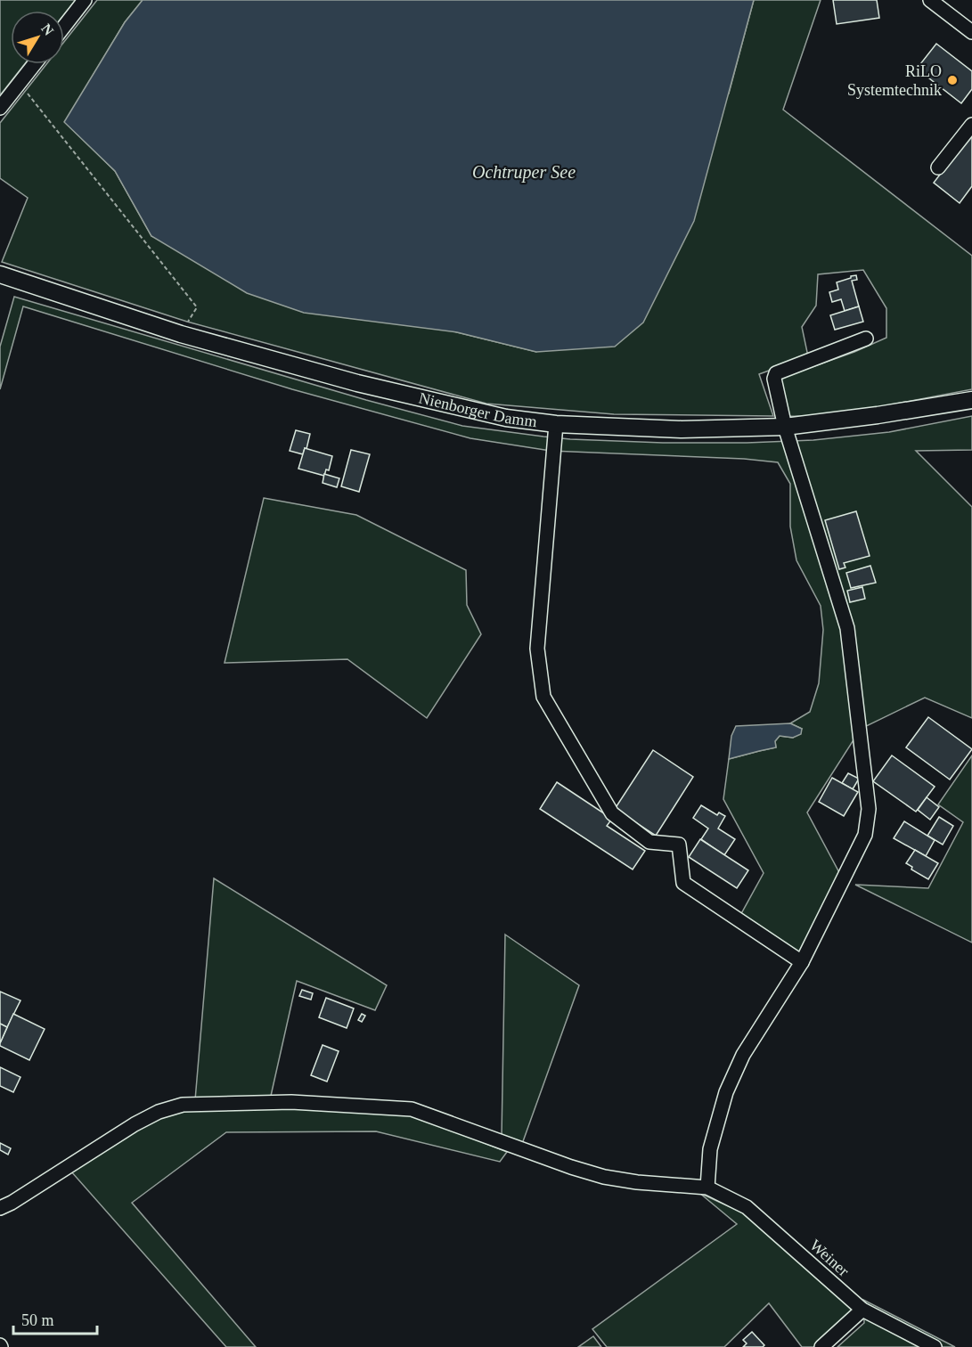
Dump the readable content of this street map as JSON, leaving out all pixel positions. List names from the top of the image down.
{
  "streets": {
    "main road": ["Nienborger Damm"],
    "street": ["Weiner"]
  },
  "water": ["Ochtruper See"],
  "places": ["RiLO Systemtechnik"],
  "scale_bar": "50 m",
  "north": "top right"
}
